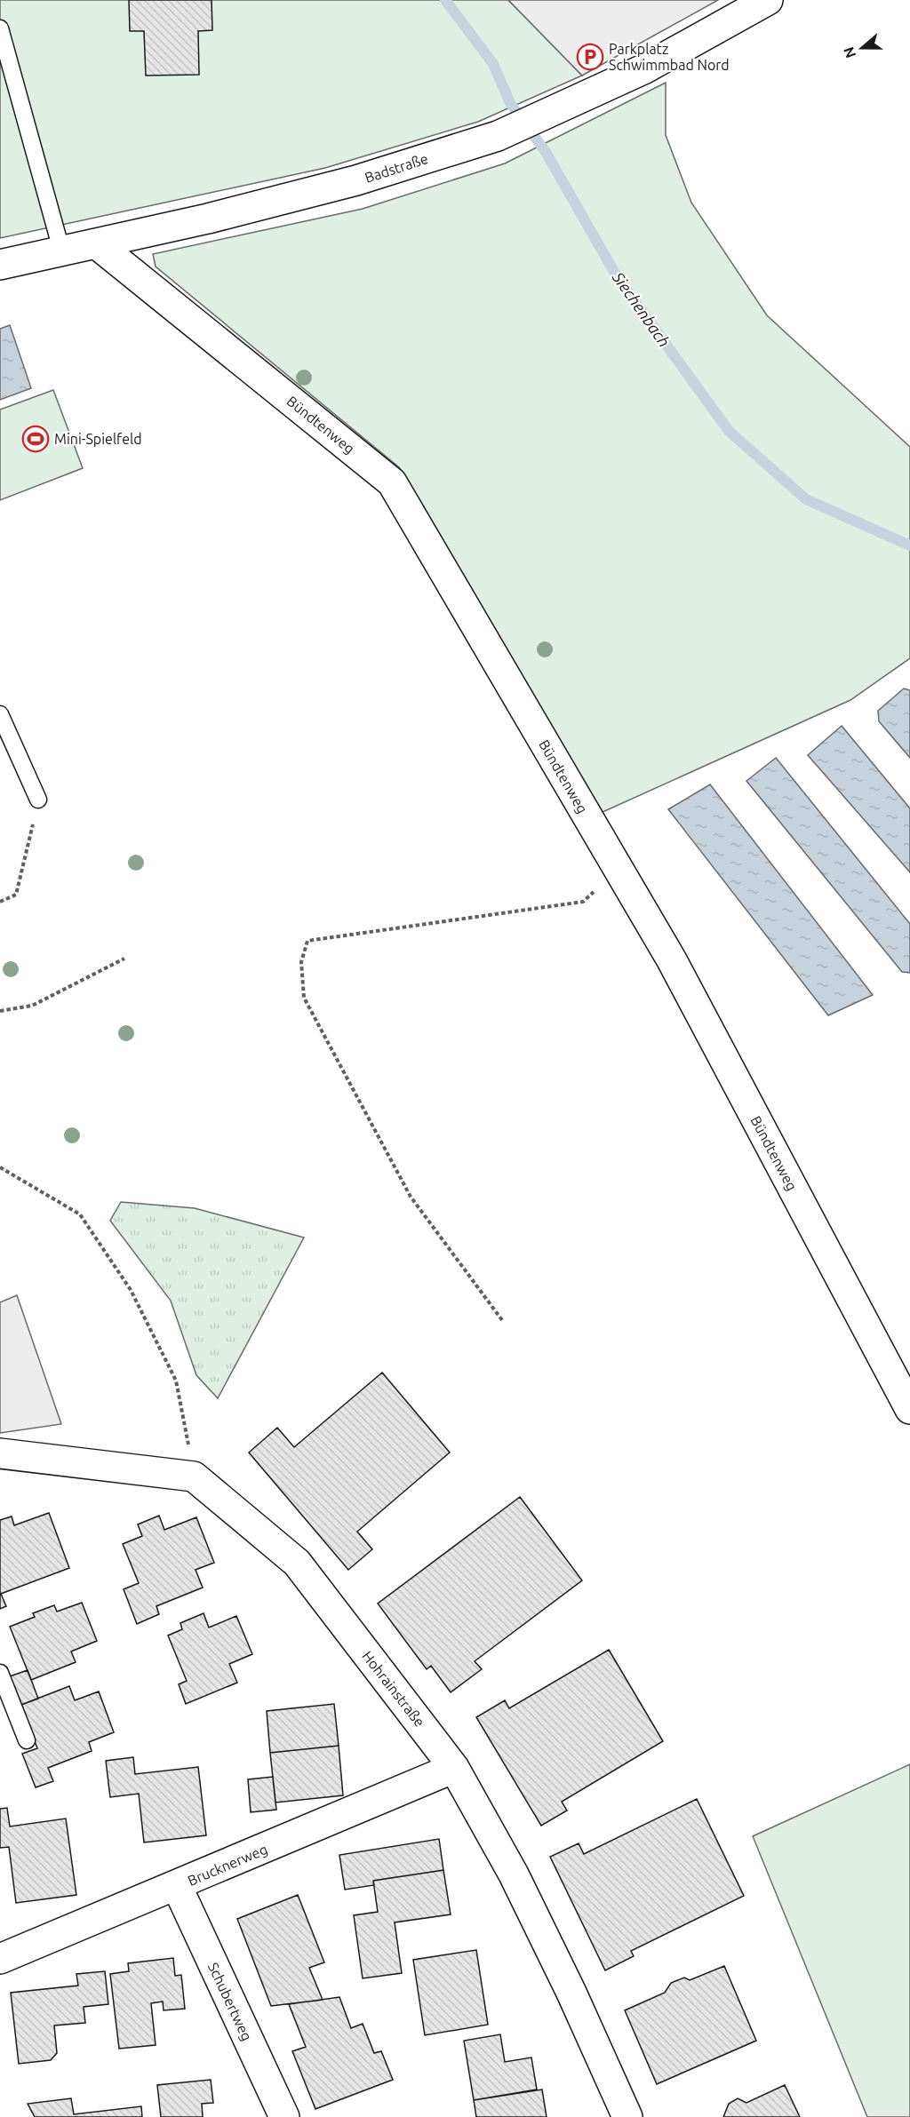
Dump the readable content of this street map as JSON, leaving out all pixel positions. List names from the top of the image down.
{
  "streets": {
    "street": [
      "Badstraße",
      "Bündtenweg",
      "Hohrainstraße",
      "Brucknerweg",
      "Schubertweg"
    ]
  },
  "crossings": [
    ["Badstraße", "Bündtenweg"],
    ["Hohrainstraße", "Brucknerweg"],
    ["Brucknerweg", "Schubertweg"]
  ],
  "water": ["Siechenbach"],
  "places": {
    "parking": ["Parkplatz Schwimmbad Nord"],
    "sports": ["Mini-Spielfeld"]
  },
  "north": "left"
}
